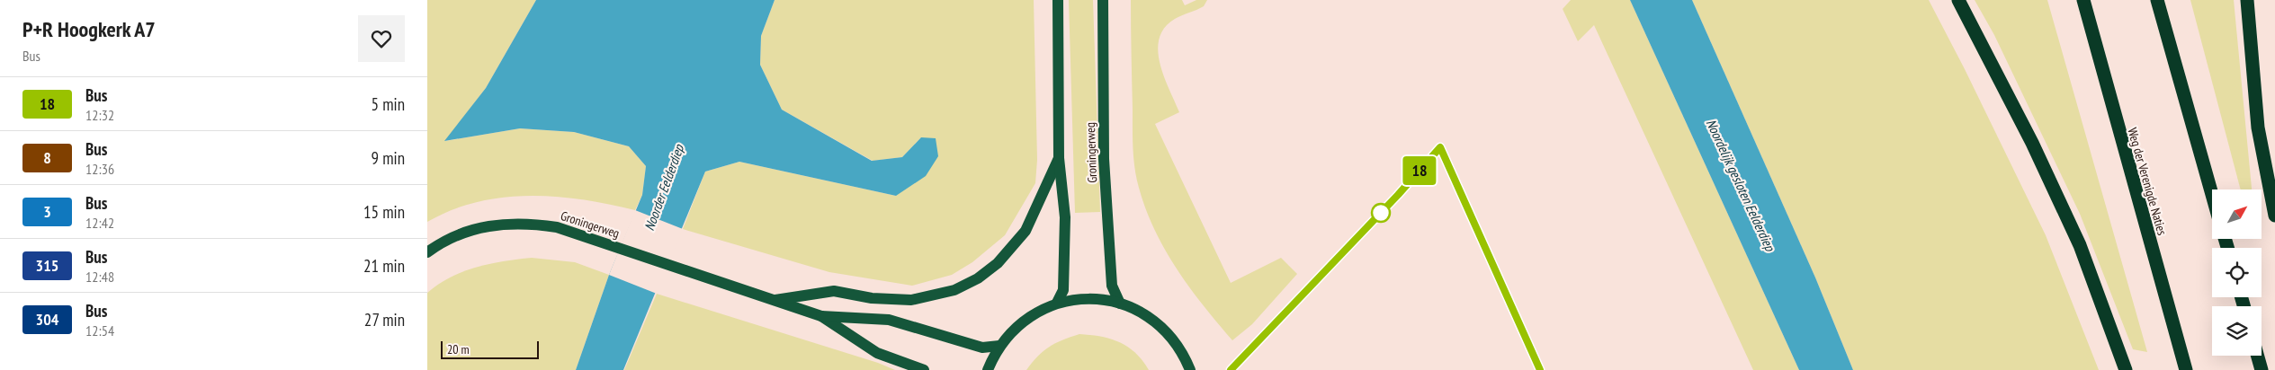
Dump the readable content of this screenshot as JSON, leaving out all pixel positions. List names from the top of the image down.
{
  "streets": {
    "highway": ["Weg der Verenigde Naties"],
    "main road": ["Groningerweg"]
  },
  "water": ["Noordelijk gesloten Eelderdiep", "Noorder Eelderdiep"],
  "lines": ["bus line 18"],
  "scale_bar": "20 m",
  "north": "top right",
  "page": {
    "heading": ["P+R Hoogkerk A7", "Bus"],
    "on_map": "18",
    "list": [
      {
        "mark": "18",
        "name": "Bus",
        "note": "12:32",
        "value": "5 min"
      },
      {
        "mark": "8",
        "name": "Bus",
        "note": "12:36",
        "value": "9 min"
      },
      {
        "mark": "3",
        "name": "Bus",
        "note": "12:42",
        "value": "15 min"
      },
      {
        "mark": "315",
        "name": "Bus",
        "note": "12:48",
        "value": "21 min"
      },
      {
        "mark": "304",
        "name": "Bus",
        "note": "12:54",
        "value": "27 min"
      }
    ],
    "scale": "20 m"
  }
}
